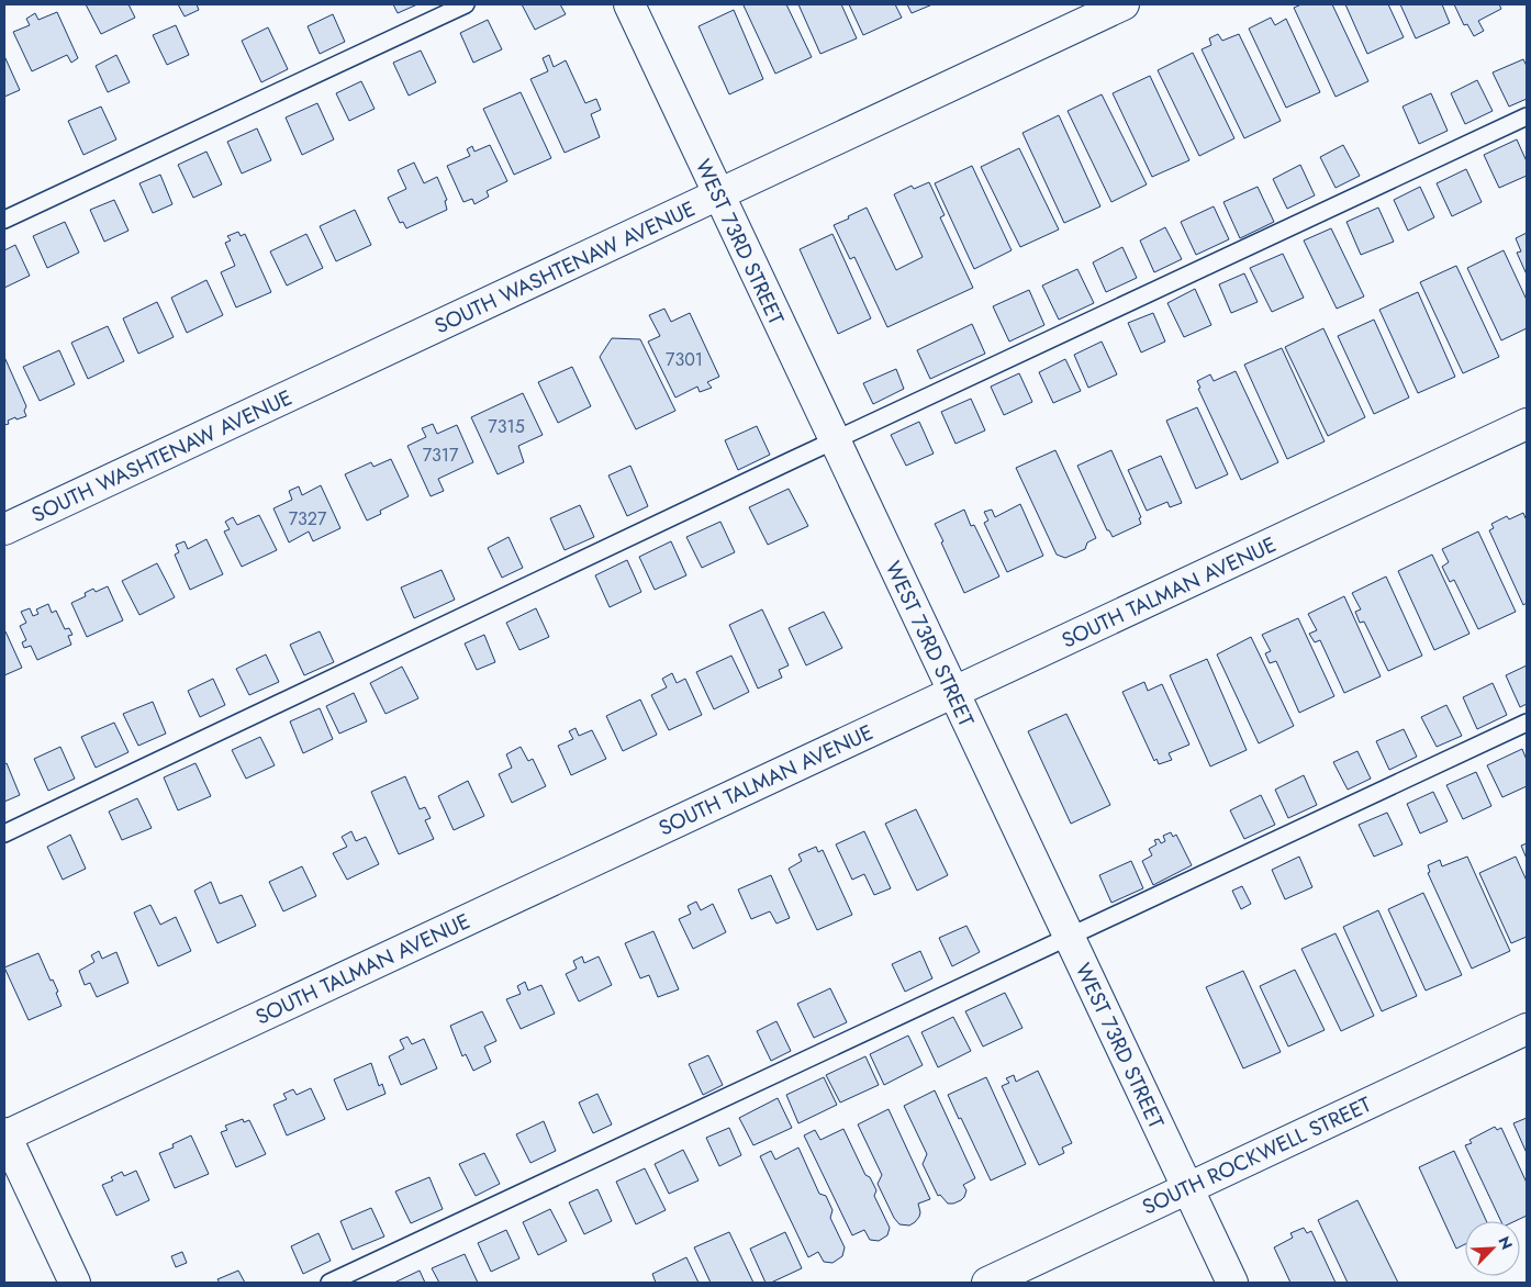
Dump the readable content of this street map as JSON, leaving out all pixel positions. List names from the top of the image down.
{
  "streets": {
    "street": [
      "WEST 73RD STREET",
      "SOUTH WASHTENAW AVENUE",
      "SOUTH TALMAN AVENUE",
      "SOUTH ROCKWELL STREET"
    ]
  },
  "crossings": [
    ["WEST 73RD STREET", "SOUTH WASHTENAW AVENUE"],
    ["WEST 73RD STREET", "SOUTH TALMAN AVENUE"],
    ["WEST 73RD STREET", "SOUTH ROCKWELL STREET"]
  ],
  "house_numbers": [
    "7301",
    "7315",
    "7317",
    "7327"
  ],
  "north": "top right"
}
